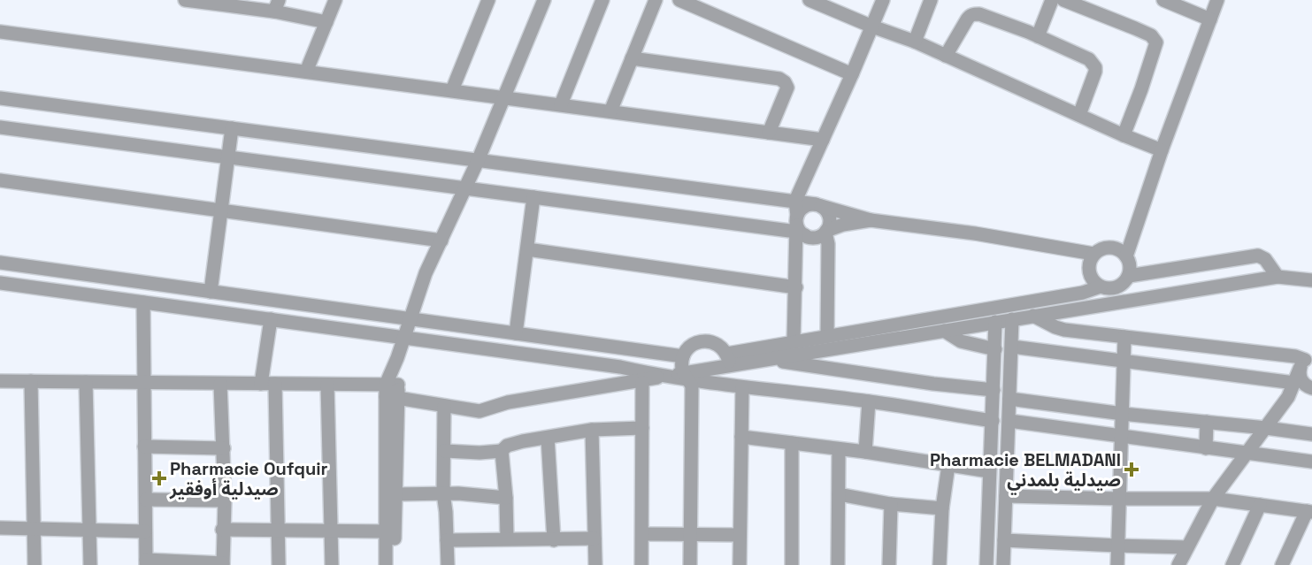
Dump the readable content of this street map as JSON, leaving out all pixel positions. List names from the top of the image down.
{
  "places": {
    "health": ["Pharmacie BELMADANI صيدلية بلمدني", "Pharmacie Oufquir صيدلية أوفقير"]
  }
}
